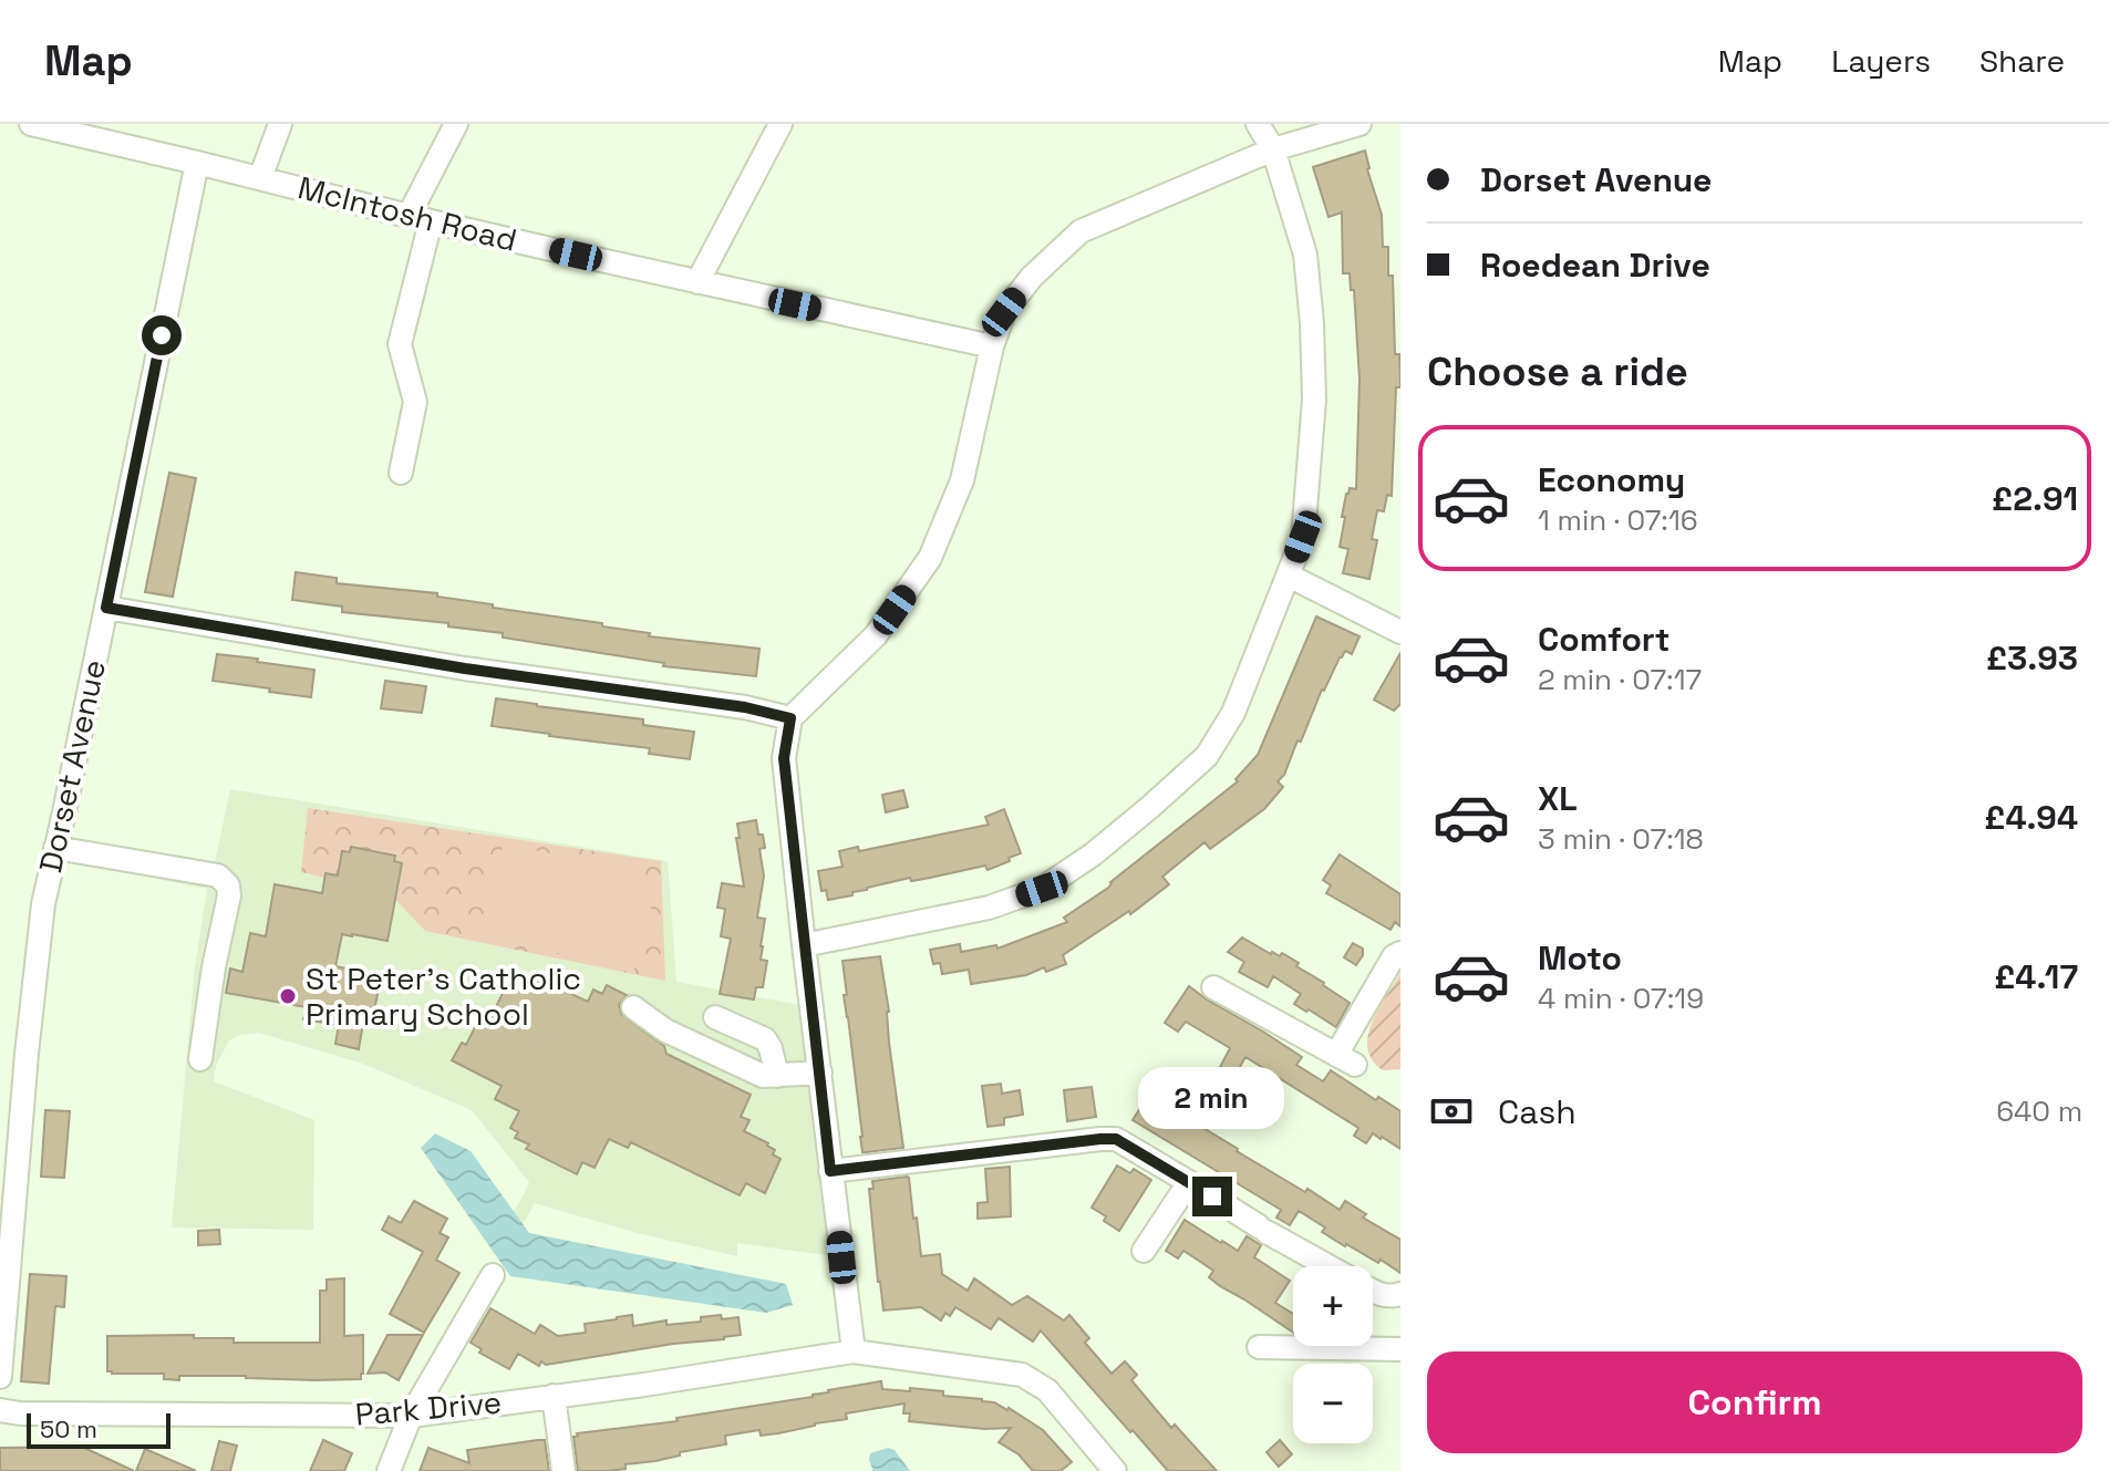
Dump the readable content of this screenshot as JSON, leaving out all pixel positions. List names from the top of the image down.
{
  "streets": {
    "street": ["McIntosh Road", "Dorset Avenue", "Park Drive"]
  },
  "crossings": [
    ["McIntosh Road", "Dorset Avenue"]
  ],
  "places": ["St Peter's Catholic Primary School"],
  "scale_bar": "50 m",
  "page": {
    "header": "Map",
    "nav": ["Map", "Layers", "Share"],
    "banner": ["Dorset Avenue", "Roedean Drive"],
    "heading": "Choose a ride",
    "list": [
      {
        "name": "Economy",
        "note": "1 min · 07:16",
        "value": "£2.91"
      },
      {
        "name": "Comfort",
        "note": "2 min · 07:17",
        "value": "£3.93"
      },
      {
        "name": "XL",
        "note": "3 min · 07:18",
        "value": "£4.94"
      },
      {
        "name": "Moto",
        "note": "4 min · 07:19",
        "value": "£4.17"
      }
    ],
    "pay": ["Cash", "640 m"],
    "bubble": "2 min",
    "map_buttons": ["+", "−"],
    "buttons": "Confirm",
    "scale": "50 m"
  }
}
